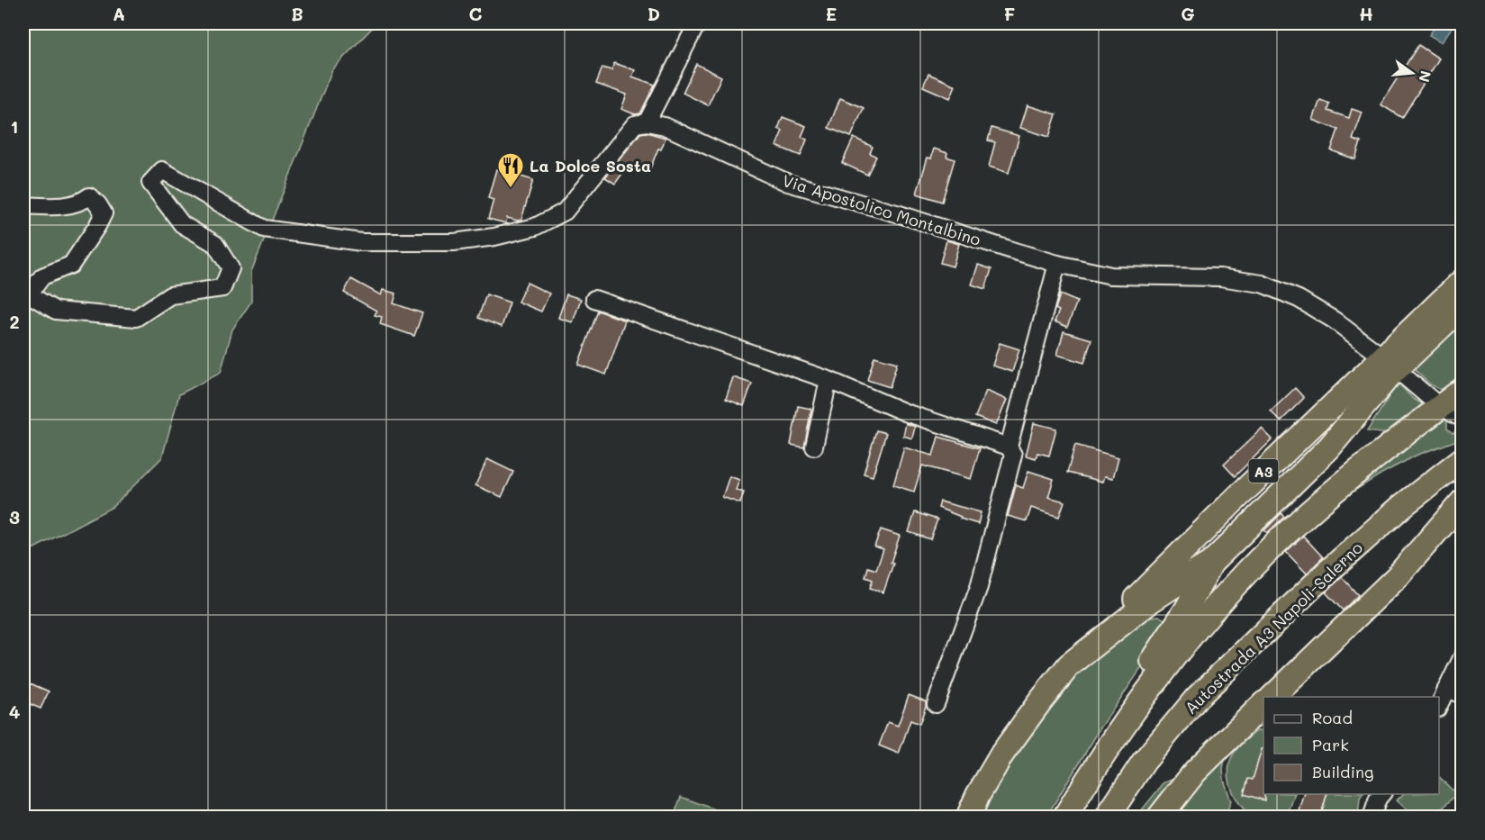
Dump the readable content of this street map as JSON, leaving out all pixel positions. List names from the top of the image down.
{
  "streets": {
    "highway": ["A3", "Autostrada A3 Napoli-Salerno"],
    "street": ["Via Apostolico Montalbino"]
  },
  "places": {
    "restaurant": ["La Dolce Sosta"]
  },
  "legend": ["Road", "Park", "Building"],
  "north": "right",
  "grid": {
    "columns": [
      "A",
      "B",
      "C",
      "D",
      "E",
      "F",
      "G",
      "H"
    ],
    "rows": [
      "1",
      "2",
      "3",
      "4"
    ]
  }
}
